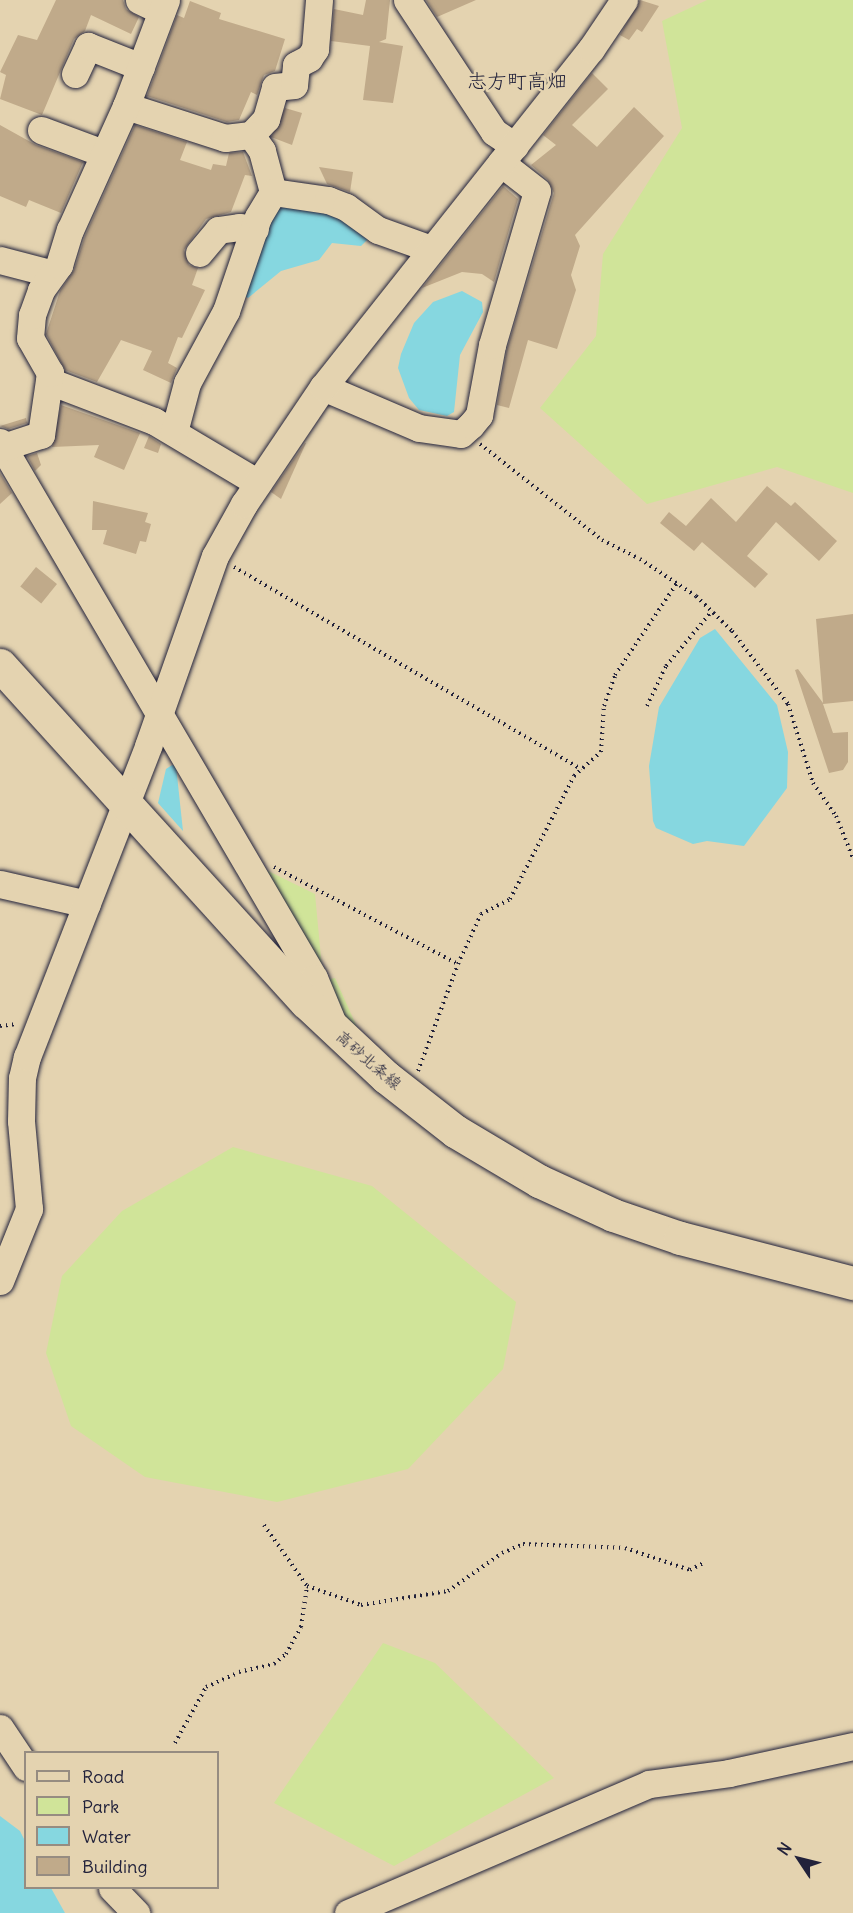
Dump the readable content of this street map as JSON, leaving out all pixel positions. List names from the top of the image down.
{
  "streets": {
    "main road": ["高砂北条線"]
  },
  "districts": ["志方町高畑"],
  "legend": [
    "Road",
    "Park",
    "Water",
    "Building"
  ],
  "north": "top left"
}
